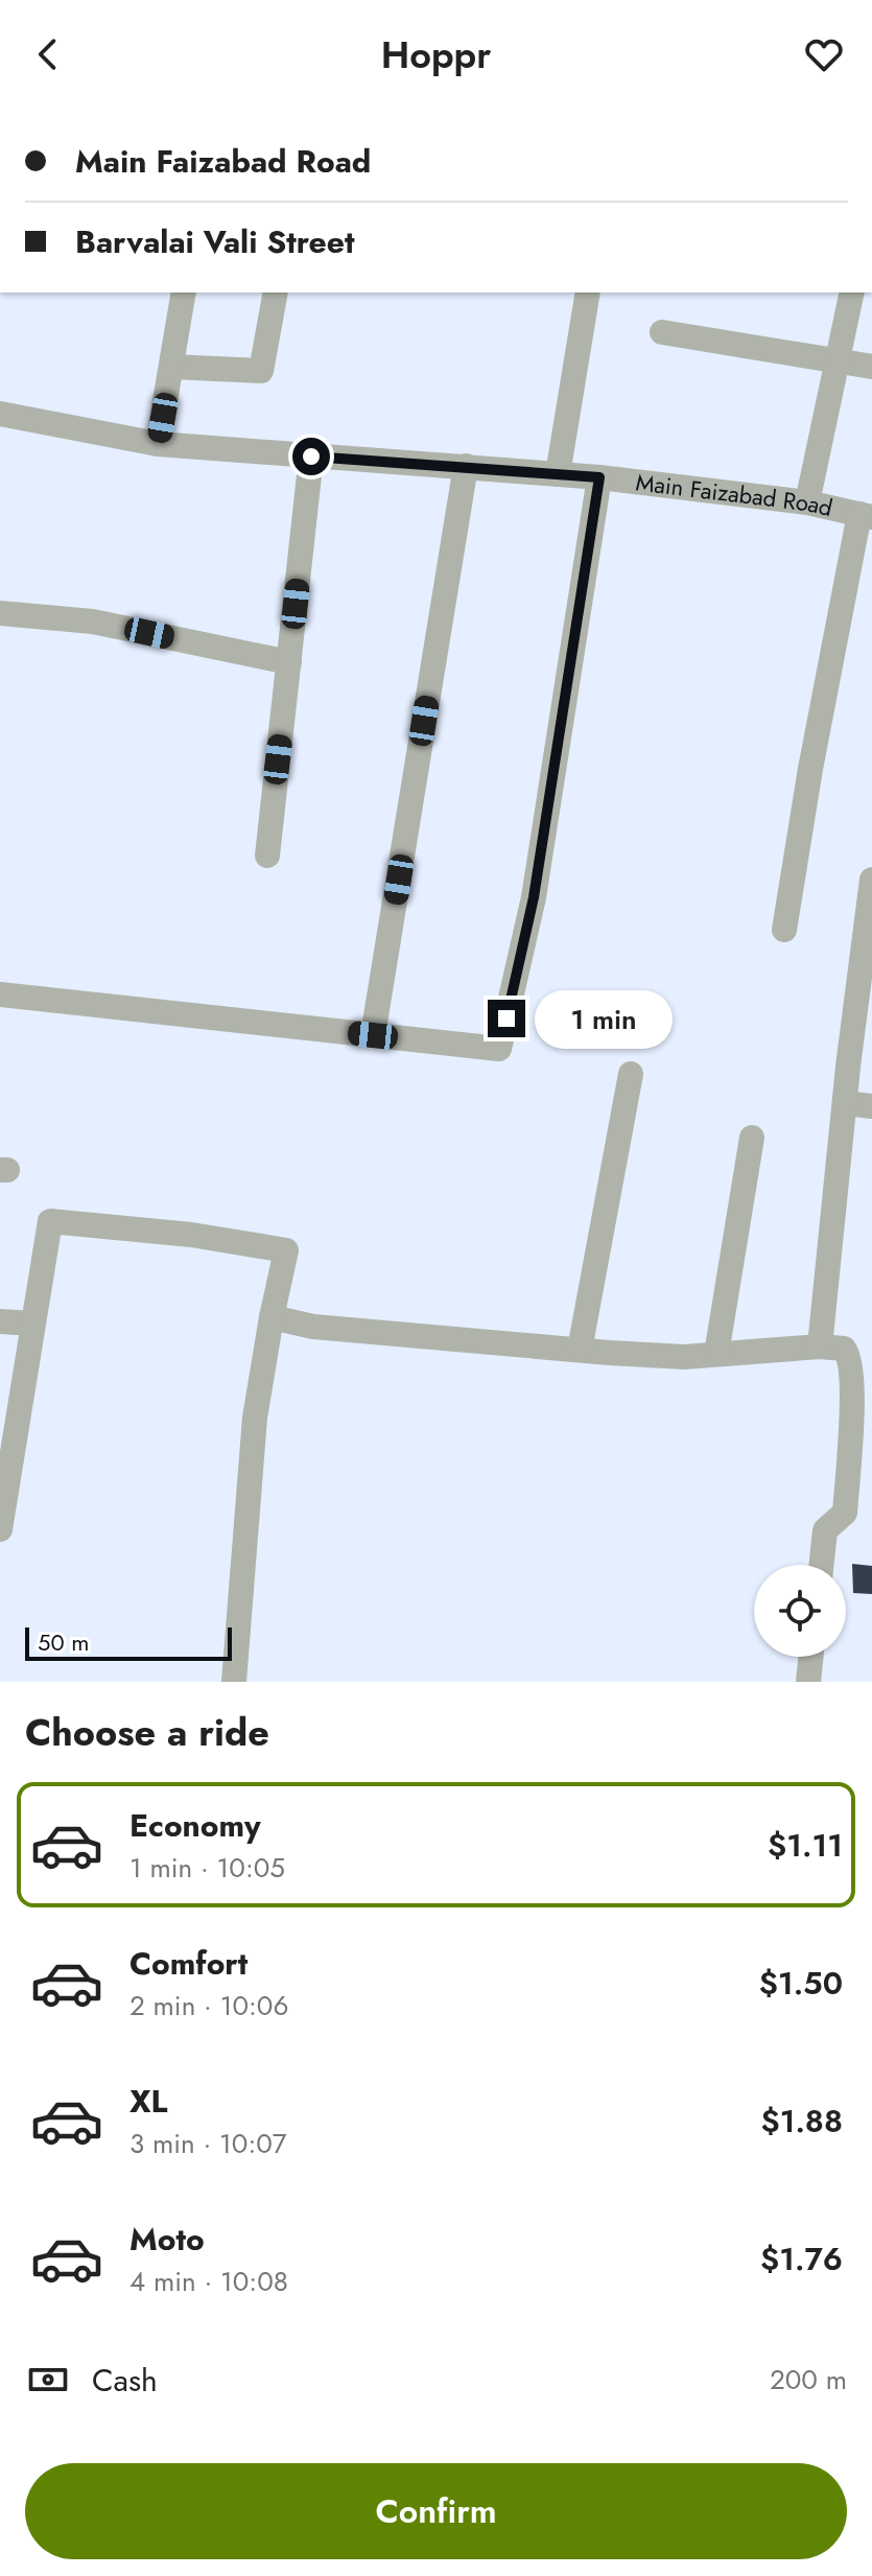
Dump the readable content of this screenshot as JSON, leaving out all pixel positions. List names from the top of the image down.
{
  "streets": {
    "street": ["Main Faizabad Road"]
  },
  "scale_bar": "50 m",
  "page": {
    "header": "Hoppr",
    "banner": ["Main Faizabad Road", "Barvalai Vali Street"],
    "bubble": "1 min",
    "scale": "50 m",
    "heading": "Choose a ride",
    "list": [
      {
        "name": "Economy",
        "note": "1 min · 10:05",
        "value": "$1.11"
      },
      {
        "name": "Comfort",
        "note": "2 min · 10:06",
        "value": "$1.50"
      },
      {
        "name": "XL",
        "note": "3 min · 10:07",
        "value": "$1.88"
      },
      {
        "name": "Moto",
        "note": "4 min · 10:08",
        "value": "$1.76"
      }
    ],
    "pay": ["Cash", "200 m"],
    "buttons": "Confirm"
  }
}
